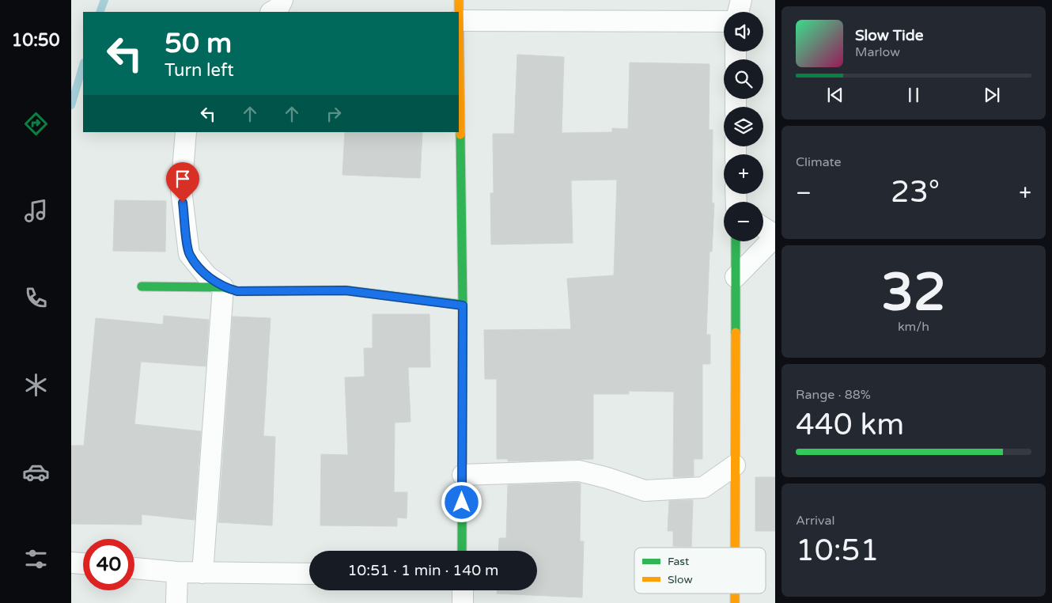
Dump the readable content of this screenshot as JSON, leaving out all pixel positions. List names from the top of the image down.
{
  "legend": ["Fast", "Slow"],
  "page": {
    "tabs": "10:50",
    "map_buttons": ["+", "−"],
    "turn": ["50 m", "Turn left"],
    "song": ["Slow Tide", "Marlow"],
    "tile": [
      "Climate",
      ["32", "km/h"],
      ["Range · 88%", "440 km"],
      ["Arrival", "10:51"]
    ],
    "heat": ["−", "23°", "+"],
    "limit": "40",
    "trip": "10:51 · 1 min · 140 m"
  }
}
